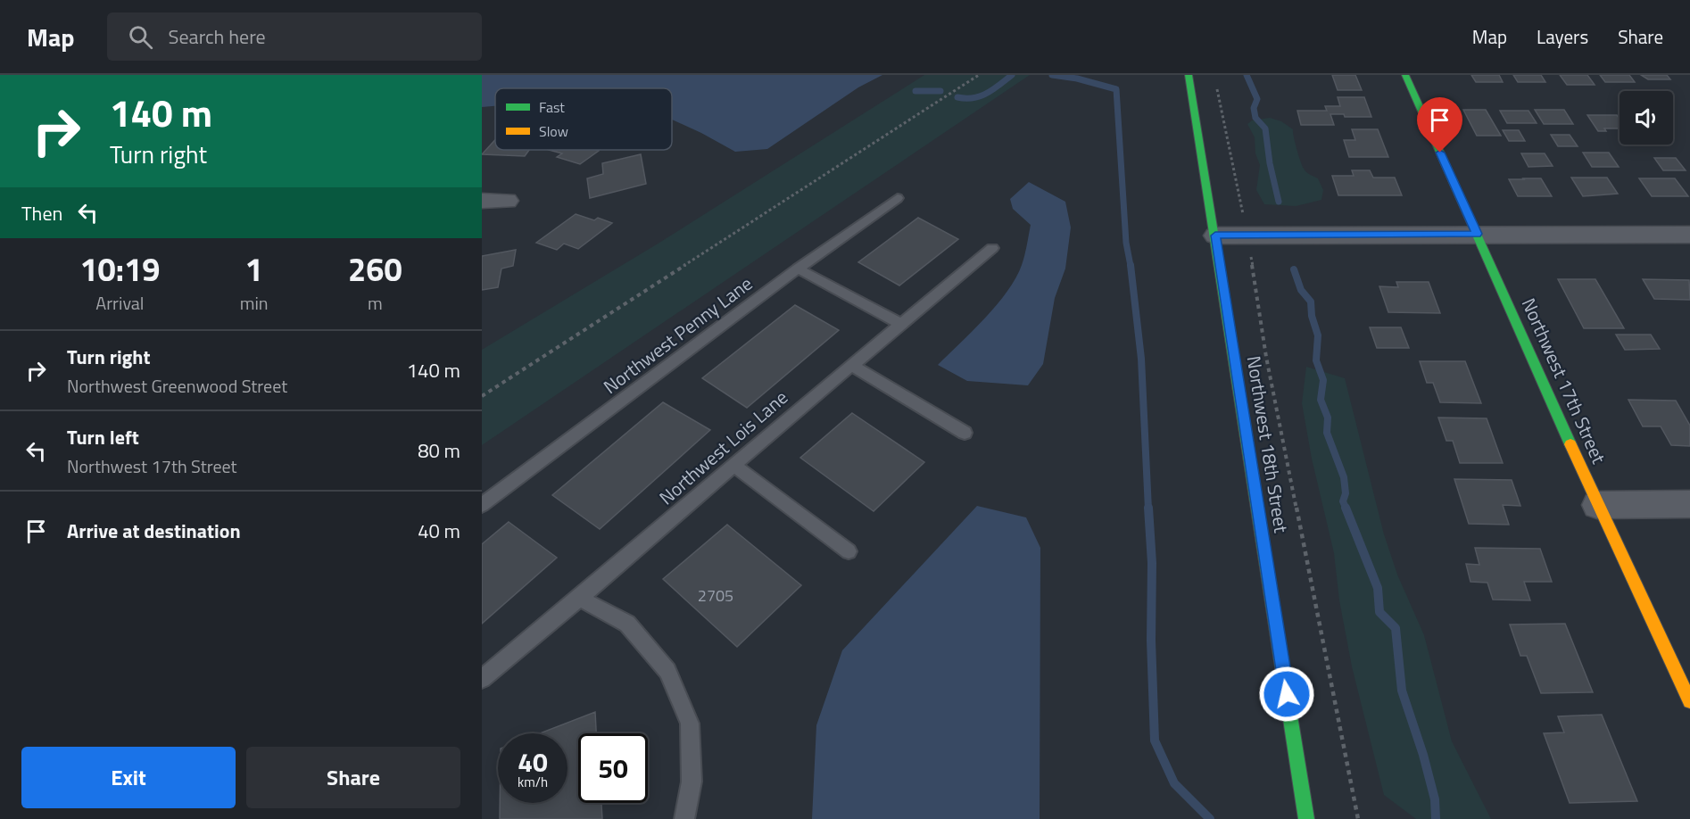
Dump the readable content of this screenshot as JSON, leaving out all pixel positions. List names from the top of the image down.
{
  "streets": {
    "main road": ["Northwest 17th Street", "Northwest 18th Street"],
    "lane": ["Northwest Penny Lane", "Northwest Lois Lane"]
  },
  "house_numbers": ["2705"],
  "legend": ["Fast", "Slow"],
  "page": {
    "header": "Map",
    "search": "Search here",
    "nav": ["Map", "Layers", "Share"],
    "turn": ["140 m", "Turn right"],
    "then": "Then",
    "eta": [
      "10:19",
      "Arrival",
      "1",
      "min",
      "260",
      "m"
    ],
    "list": [
      {
        "name": "Turn right",
        "note": "Northwest Greenwood Street",
        "value": "140 m"
      },
      {
        "name": "Turn left",
        "note": "Northwest 17th Street",
        "value": "80 m"
      },
      {
        "name": "Arrive at destination",
        "value": "40 m"
      }
    ],
    "speed": "40 km/h",
    "limit": "50",
    "buttons": ["Exit", "Share"]
  }
}
